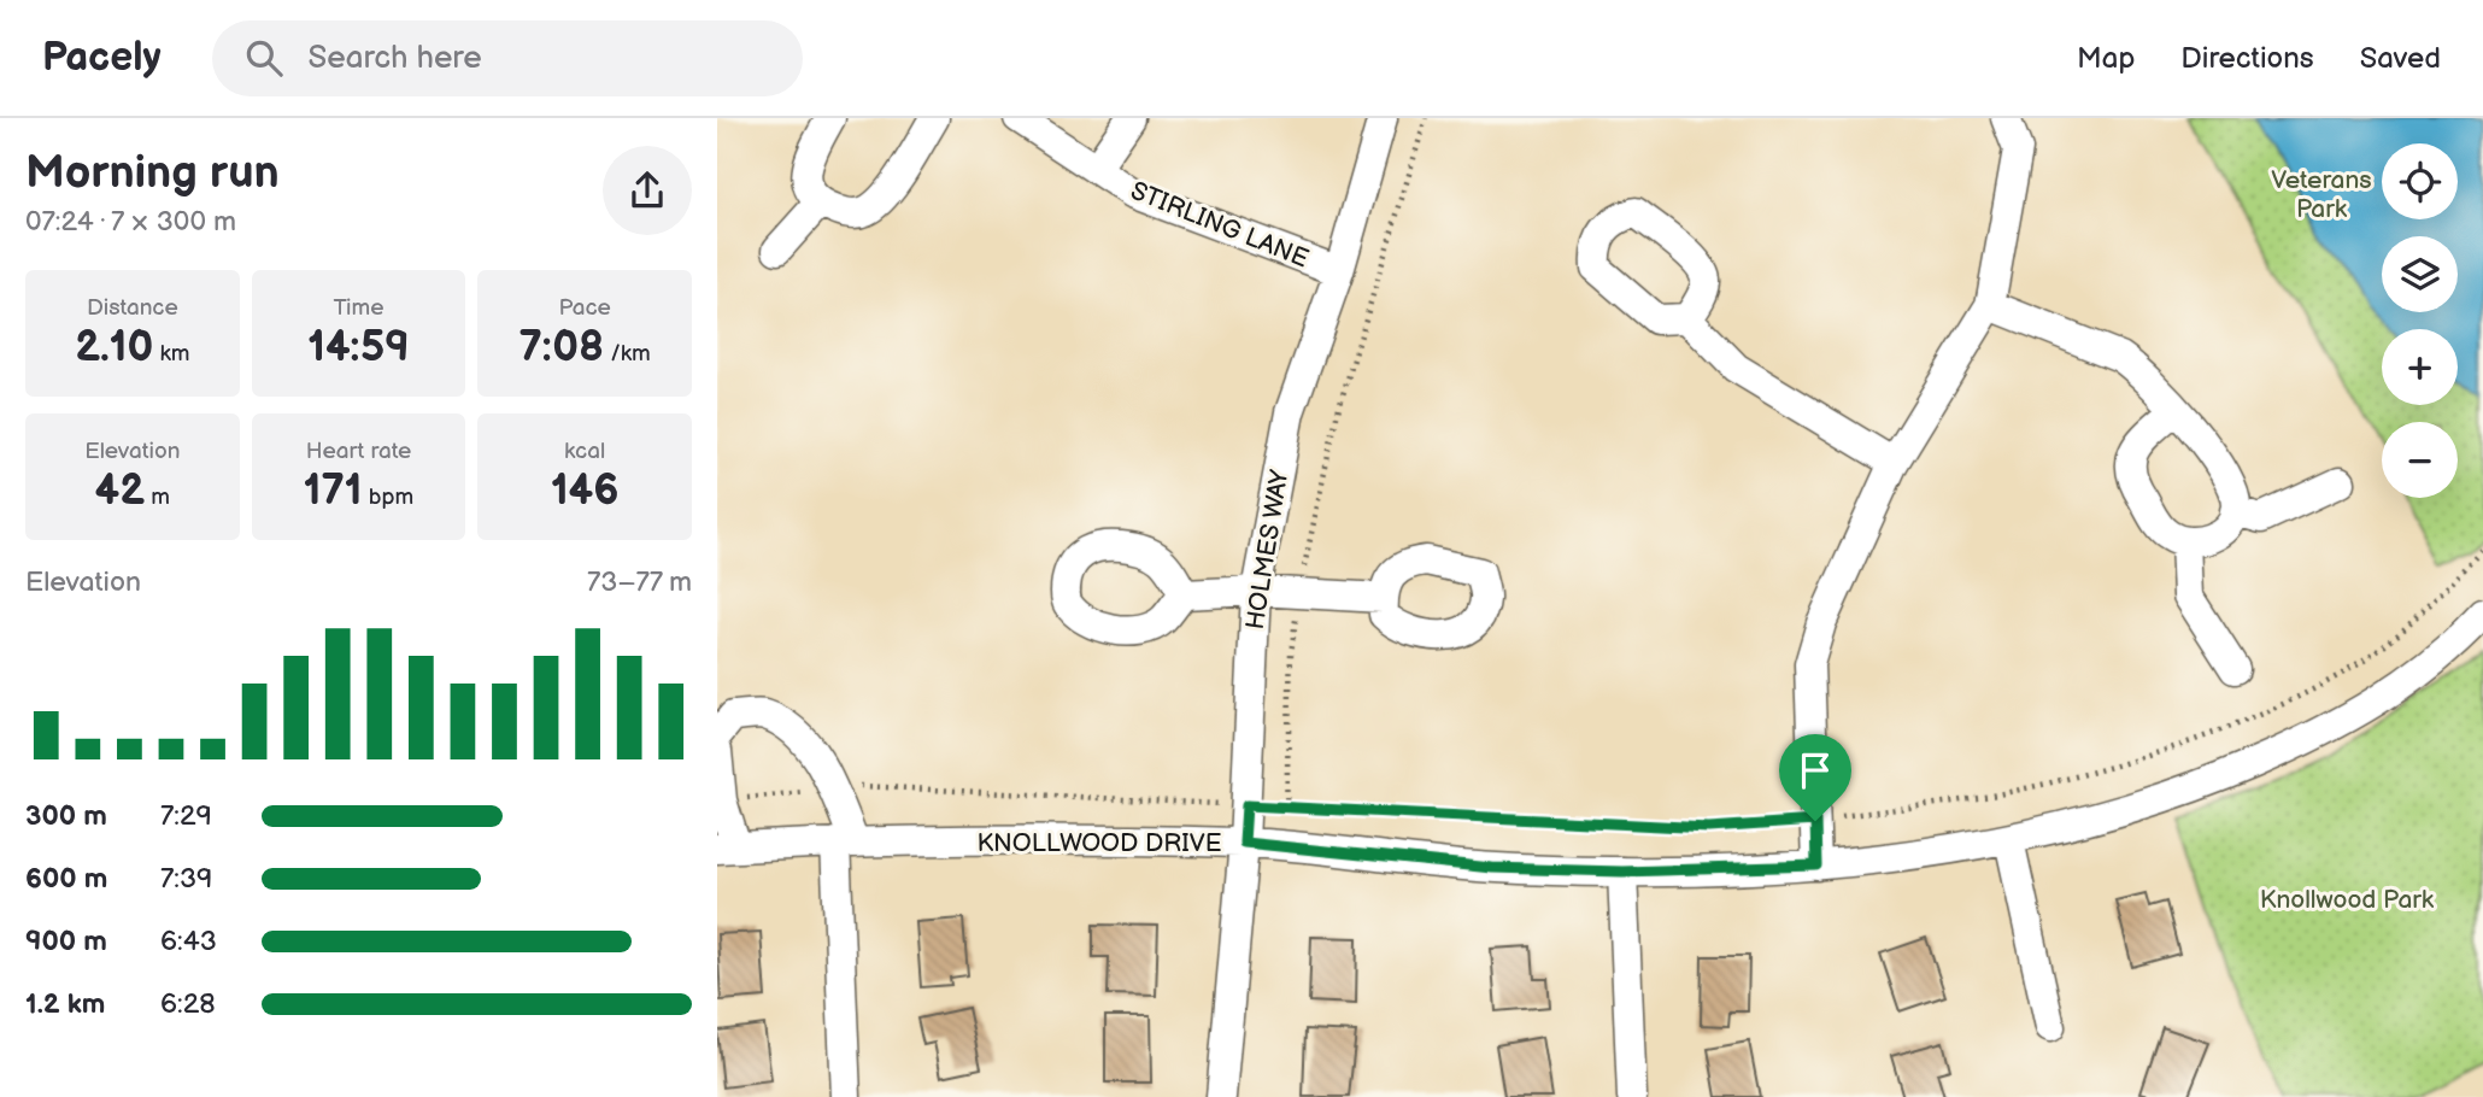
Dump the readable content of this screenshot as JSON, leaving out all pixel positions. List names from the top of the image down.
{
  "streets": {
    "street": ["STIRLING LANE", "HOLMES WAY", "KNOLLWOOD DRIVE"]
  },
  "crossings": [
    ["STIRLING LANE", "HOLMES WAY"],
    ["HOLMES WAY", "KNOLLWOOD DRIVE"]
  ],
  "parks": ["Veterans Park", "Knollwood Park"],
  "page": {
    "header": "Pacely",
    "search": "Search here",
    "nav": ["Map", "Directions", "Saved"],
    "heading": ["Morning run", "07:24 · 7 × 300 m"],
    "map_buttons": ["+", "−"],
    "stats": [
      ["Distance", "2.10 km"],
      ["Time", "14:59"],
      ["Pace", "7:08 /km"],
      ["Elevation", "42 m"],
      ["Heart rate", "171 bpm"],
      ["kcal", "146"]
    ],
    "chart": ["Elevation", "73–77 m"],
    "list": [
      {
        "name": "300 m",
        "note": "7:29"
      },
      {
        "name": "600 m",
        "note": "7:39"
      },
      {
        "name": "900 m",
        "note": "6:43"
      },
      {
        "name": "1.2 km",
        "note": "6:28"
      }
    ]
  }
}
